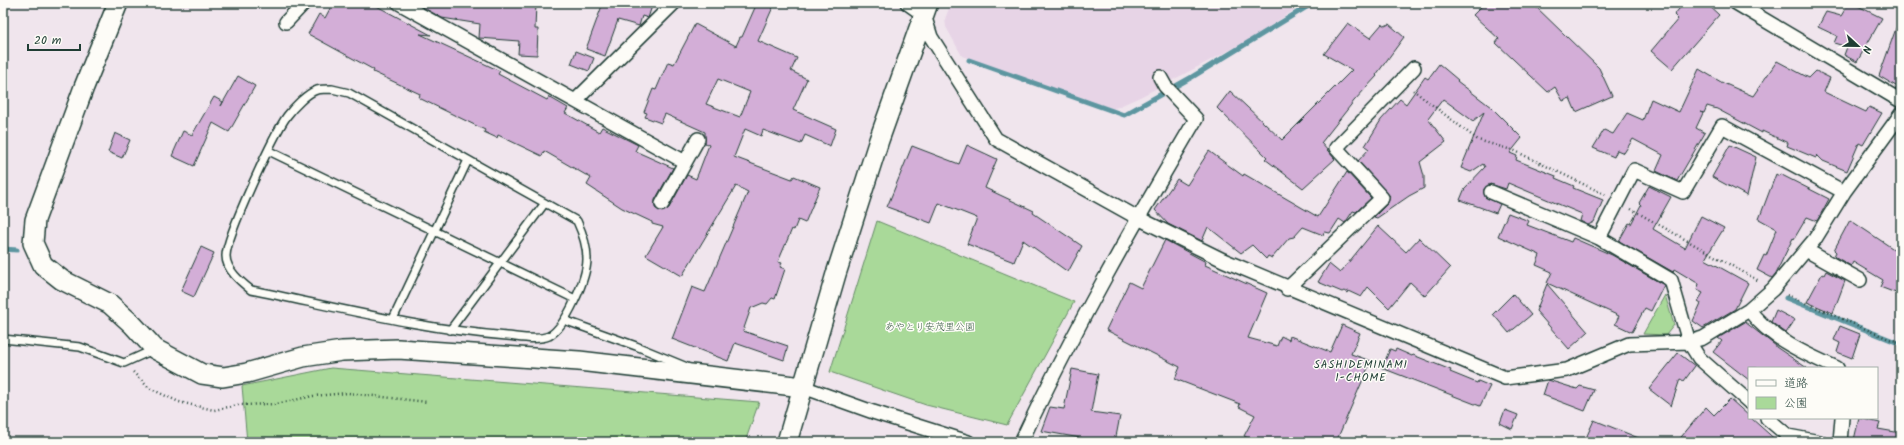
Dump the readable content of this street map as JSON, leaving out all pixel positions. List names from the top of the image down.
{
  "districts": ["SASHIDEMINAMI 1-CHOME"],
  "parks": ["あやとり安茂里公園"],
  "legend": ["道路", "公園"],
  "scale_bar": "20 m",
  "north": "right"
}
